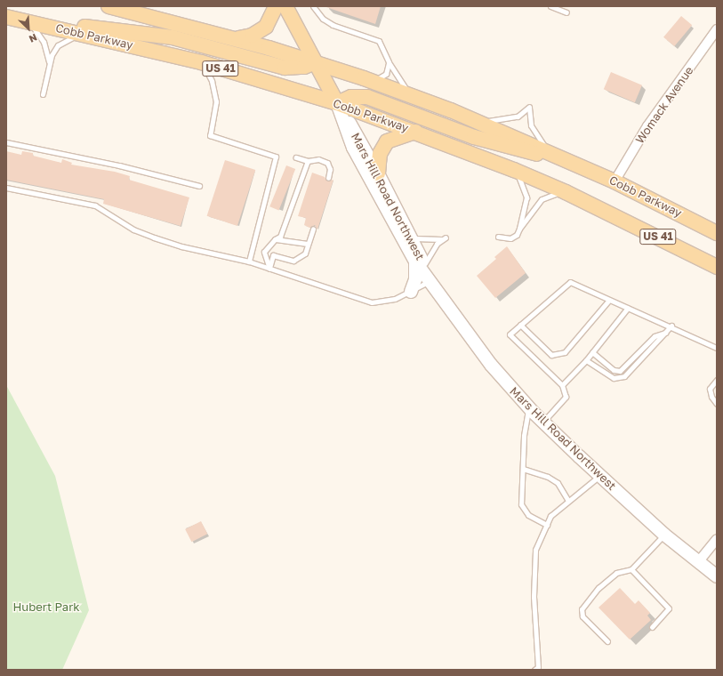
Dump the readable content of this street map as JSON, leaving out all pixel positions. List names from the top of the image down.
{
  "streets": {
    "main road": ["Cobb Parkway", "US 41"],
    "street": ["Womack Avenue", "Mars Hill Road Northwest"]
  },
  "crossings": [
    ["Cobb Parkway", "Womack Avenue"],
    ["Cobb Parkway", "Mars Hill Road Northwest"]
  ],
  "parks": ["Hubert Park"],
  "north": "bottom right"
}
